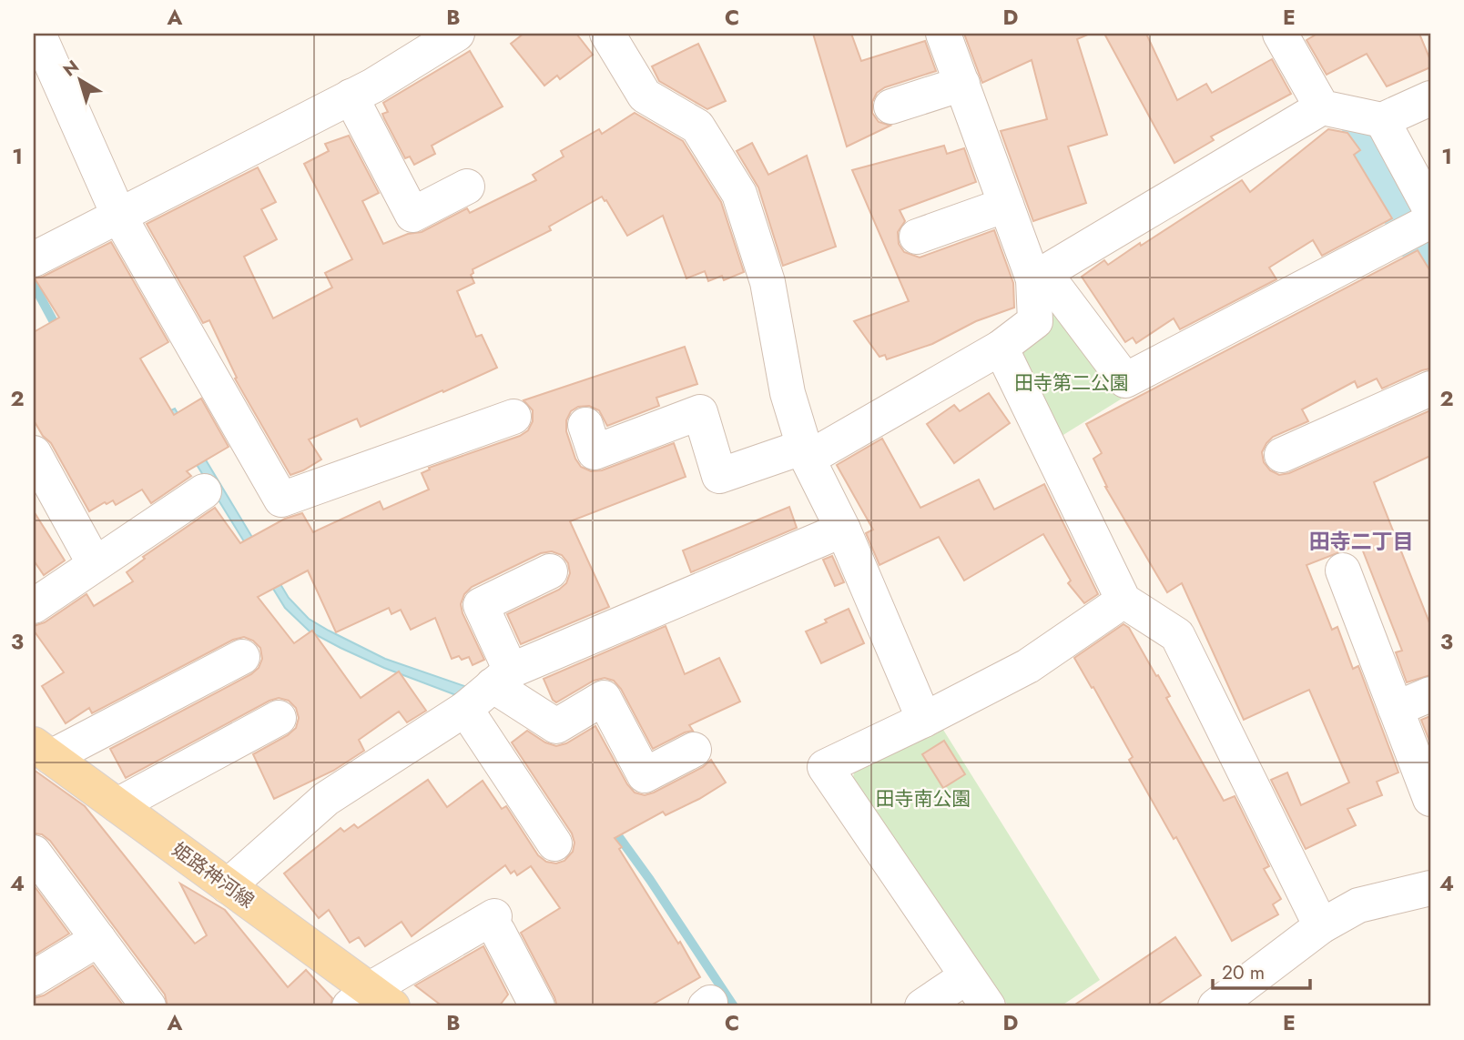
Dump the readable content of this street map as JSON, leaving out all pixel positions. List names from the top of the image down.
{
  "streets": {
    "main road": ["姫路神河線"]
  },
  "districts": ["田寺二丁目"],
  "parks": ["田寺第二公園", "田寺南公園"],
  "scale_bar": "20 m",
  "north": "top left",
  "grid": {
    "columns": [
      "A",
      "B",
      "C",
      "D",
      "E"
    ],
    "rows": [
      "1",
      "2",
      "3",
      "4"
    ]
  }
}
